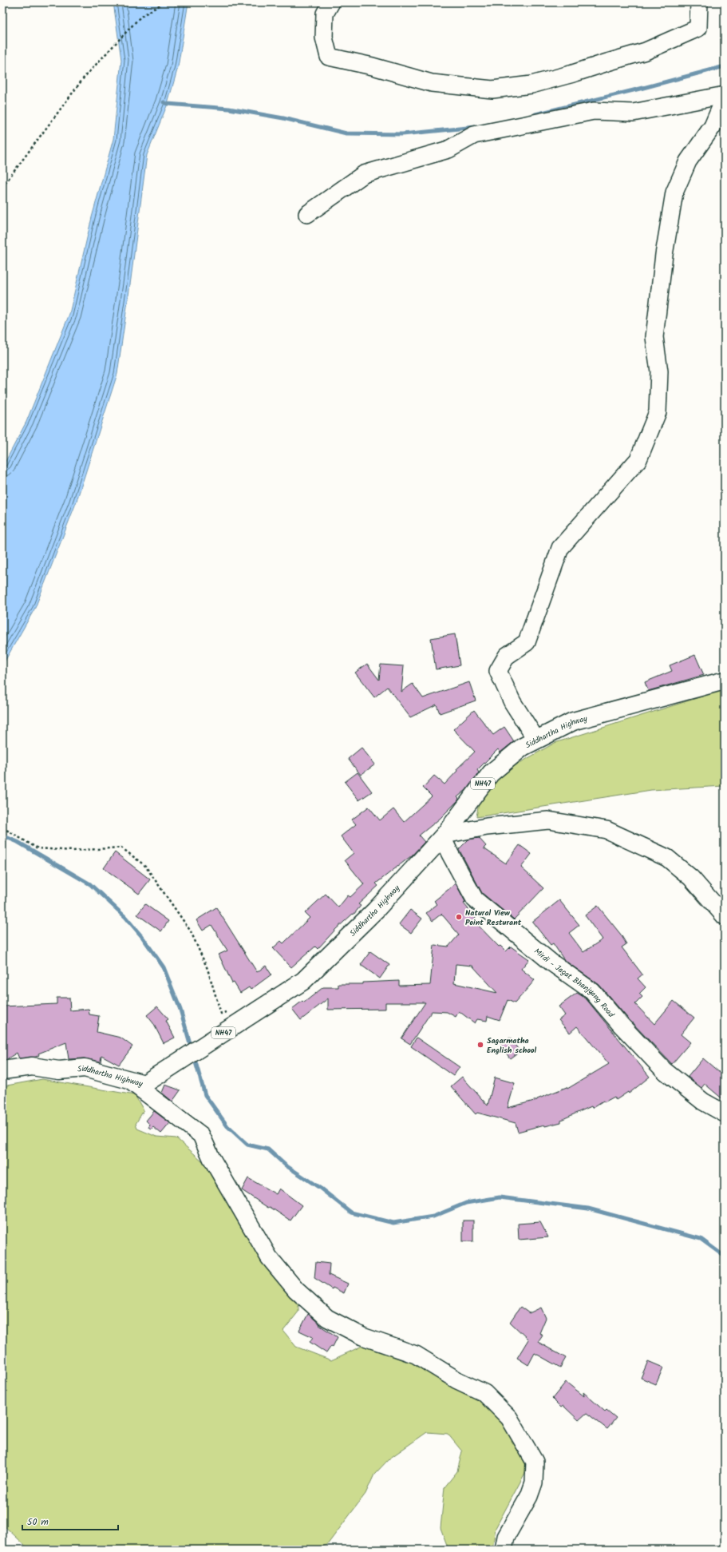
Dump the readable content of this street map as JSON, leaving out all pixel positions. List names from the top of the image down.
{
  "streets": {
    "highway": ["Siddhartha Highway", "NH47"],
    "street": ["Mirdi - Jagat Bhanjyang Road"]
  },
  "crossings": [
    ["Siddhartha Highway", "Mirdi - Jagat Bhanjyang Road"]
  ],
  "places": ["Natural View Point Resturant", "Sagarmatha English school"],
  "scale_bar": "50 m"
}
